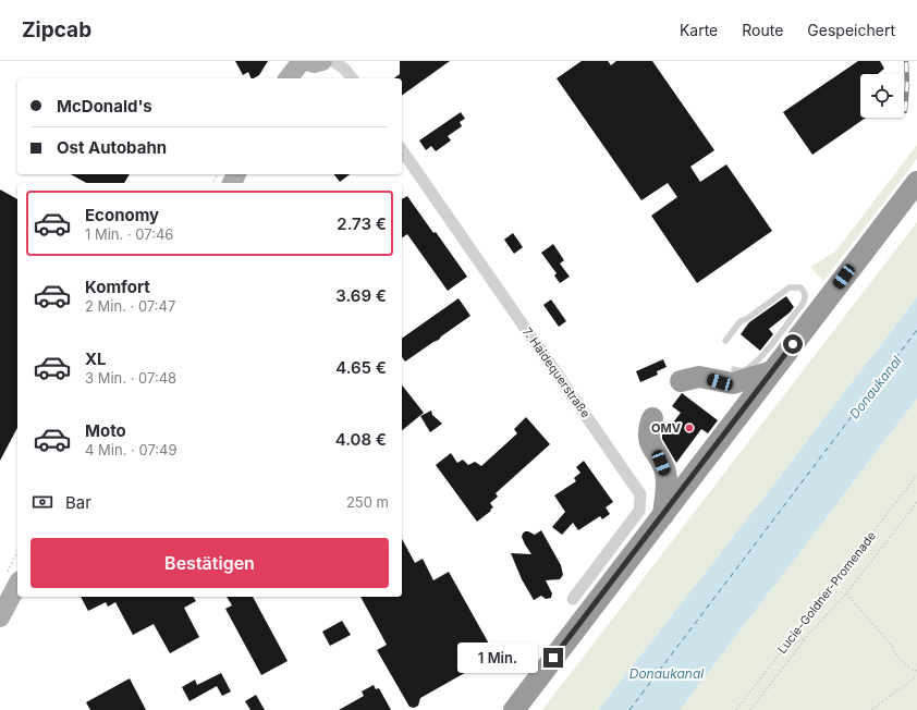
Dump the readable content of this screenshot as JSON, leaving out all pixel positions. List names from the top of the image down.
{
  "streets": {
    "street": ["7. Haidequerstraße"],
    "path": ["Lucie-Goldner-Promenade"]
  },
  "water": ["Donaukanal"],
  "places": ["OMV"],
  "page": {
    "header": "Zipcab",
    "nav": ["Karte", "Route", "Gespeichert"],
    "banner": ["McDonald's", "Ost Autobahn"],
    "list": [
      {
        "name": "Economy",
        "note": "1 Min. · 07:46",
        "value": "2.73 €"
      },
      {
        "name": "Komfort",
        "note": "2 Min. · 07:47",
        "value": "3.69 €"
      },
      {
        "name": "XL",
        "note": "3 Min. · 07:48",
        "value": "4.65 €"
      },
      {
        "name": "Moto",
        "note": "4 Min. · 07:49",
        "value": "4.08 €"
      }
    ],
    "pay": ["Bar", "250 m"],
    "buttons": "Bestätigen",
    "bubble": "1 Min."
  }
}
